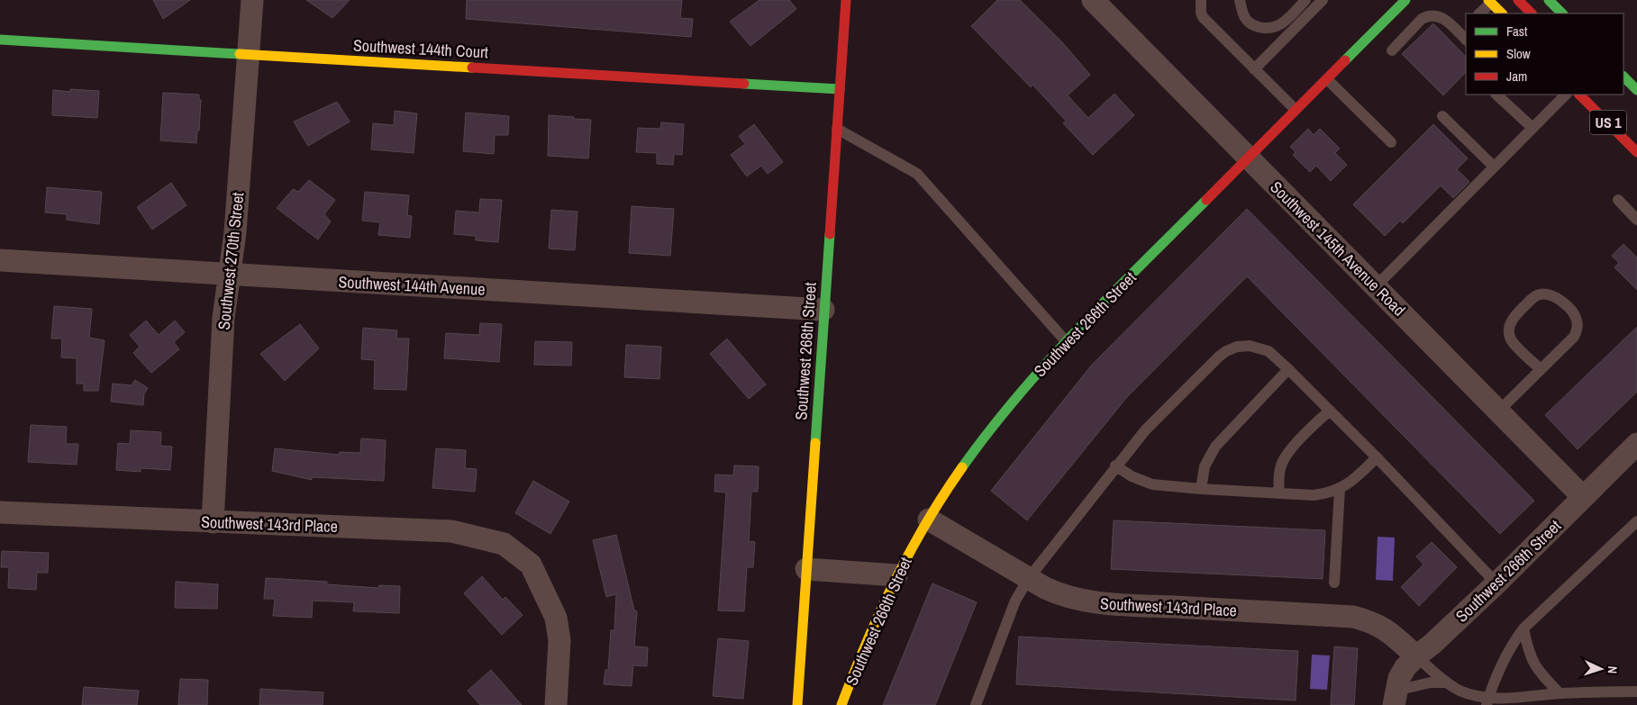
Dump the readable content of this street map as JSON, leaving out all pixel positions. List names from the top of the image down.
{
  "streets": {
    "main road": [
      "Southwest 144th Court",
      "US 1",
      "Southwest 266th Street",
      "Southwest 268th Street"
    ],
    "street": [
      "Southwest 145th Avenue Road",
      "Southwest 270th Street",
      "Southwest 144th Avenue",
      "Southwest 143rd Place"
    ]
  },
  "crossings": [
    ["Southwest 144th Court", "Southwest 270th Street"],
    ["Southwest 144th Court", "Southwest 268th Street"],
    ["Southwest 145th Avenue Road", "Southwest 266th Street"],
    ["Southwest 270th Street", "Southwest 144th Avenue"],
    ["Southwest 270th Street", "Southwest 143rd Place"],
    ["Southwest 144th Avenue", "Southwest 268th Street"],
    ["Southwest 266th Street", "Southwest 143rd Place"]
  ],
  "legend": ["Fast", "Slow", "Jam"],
  "north": "right"
}
